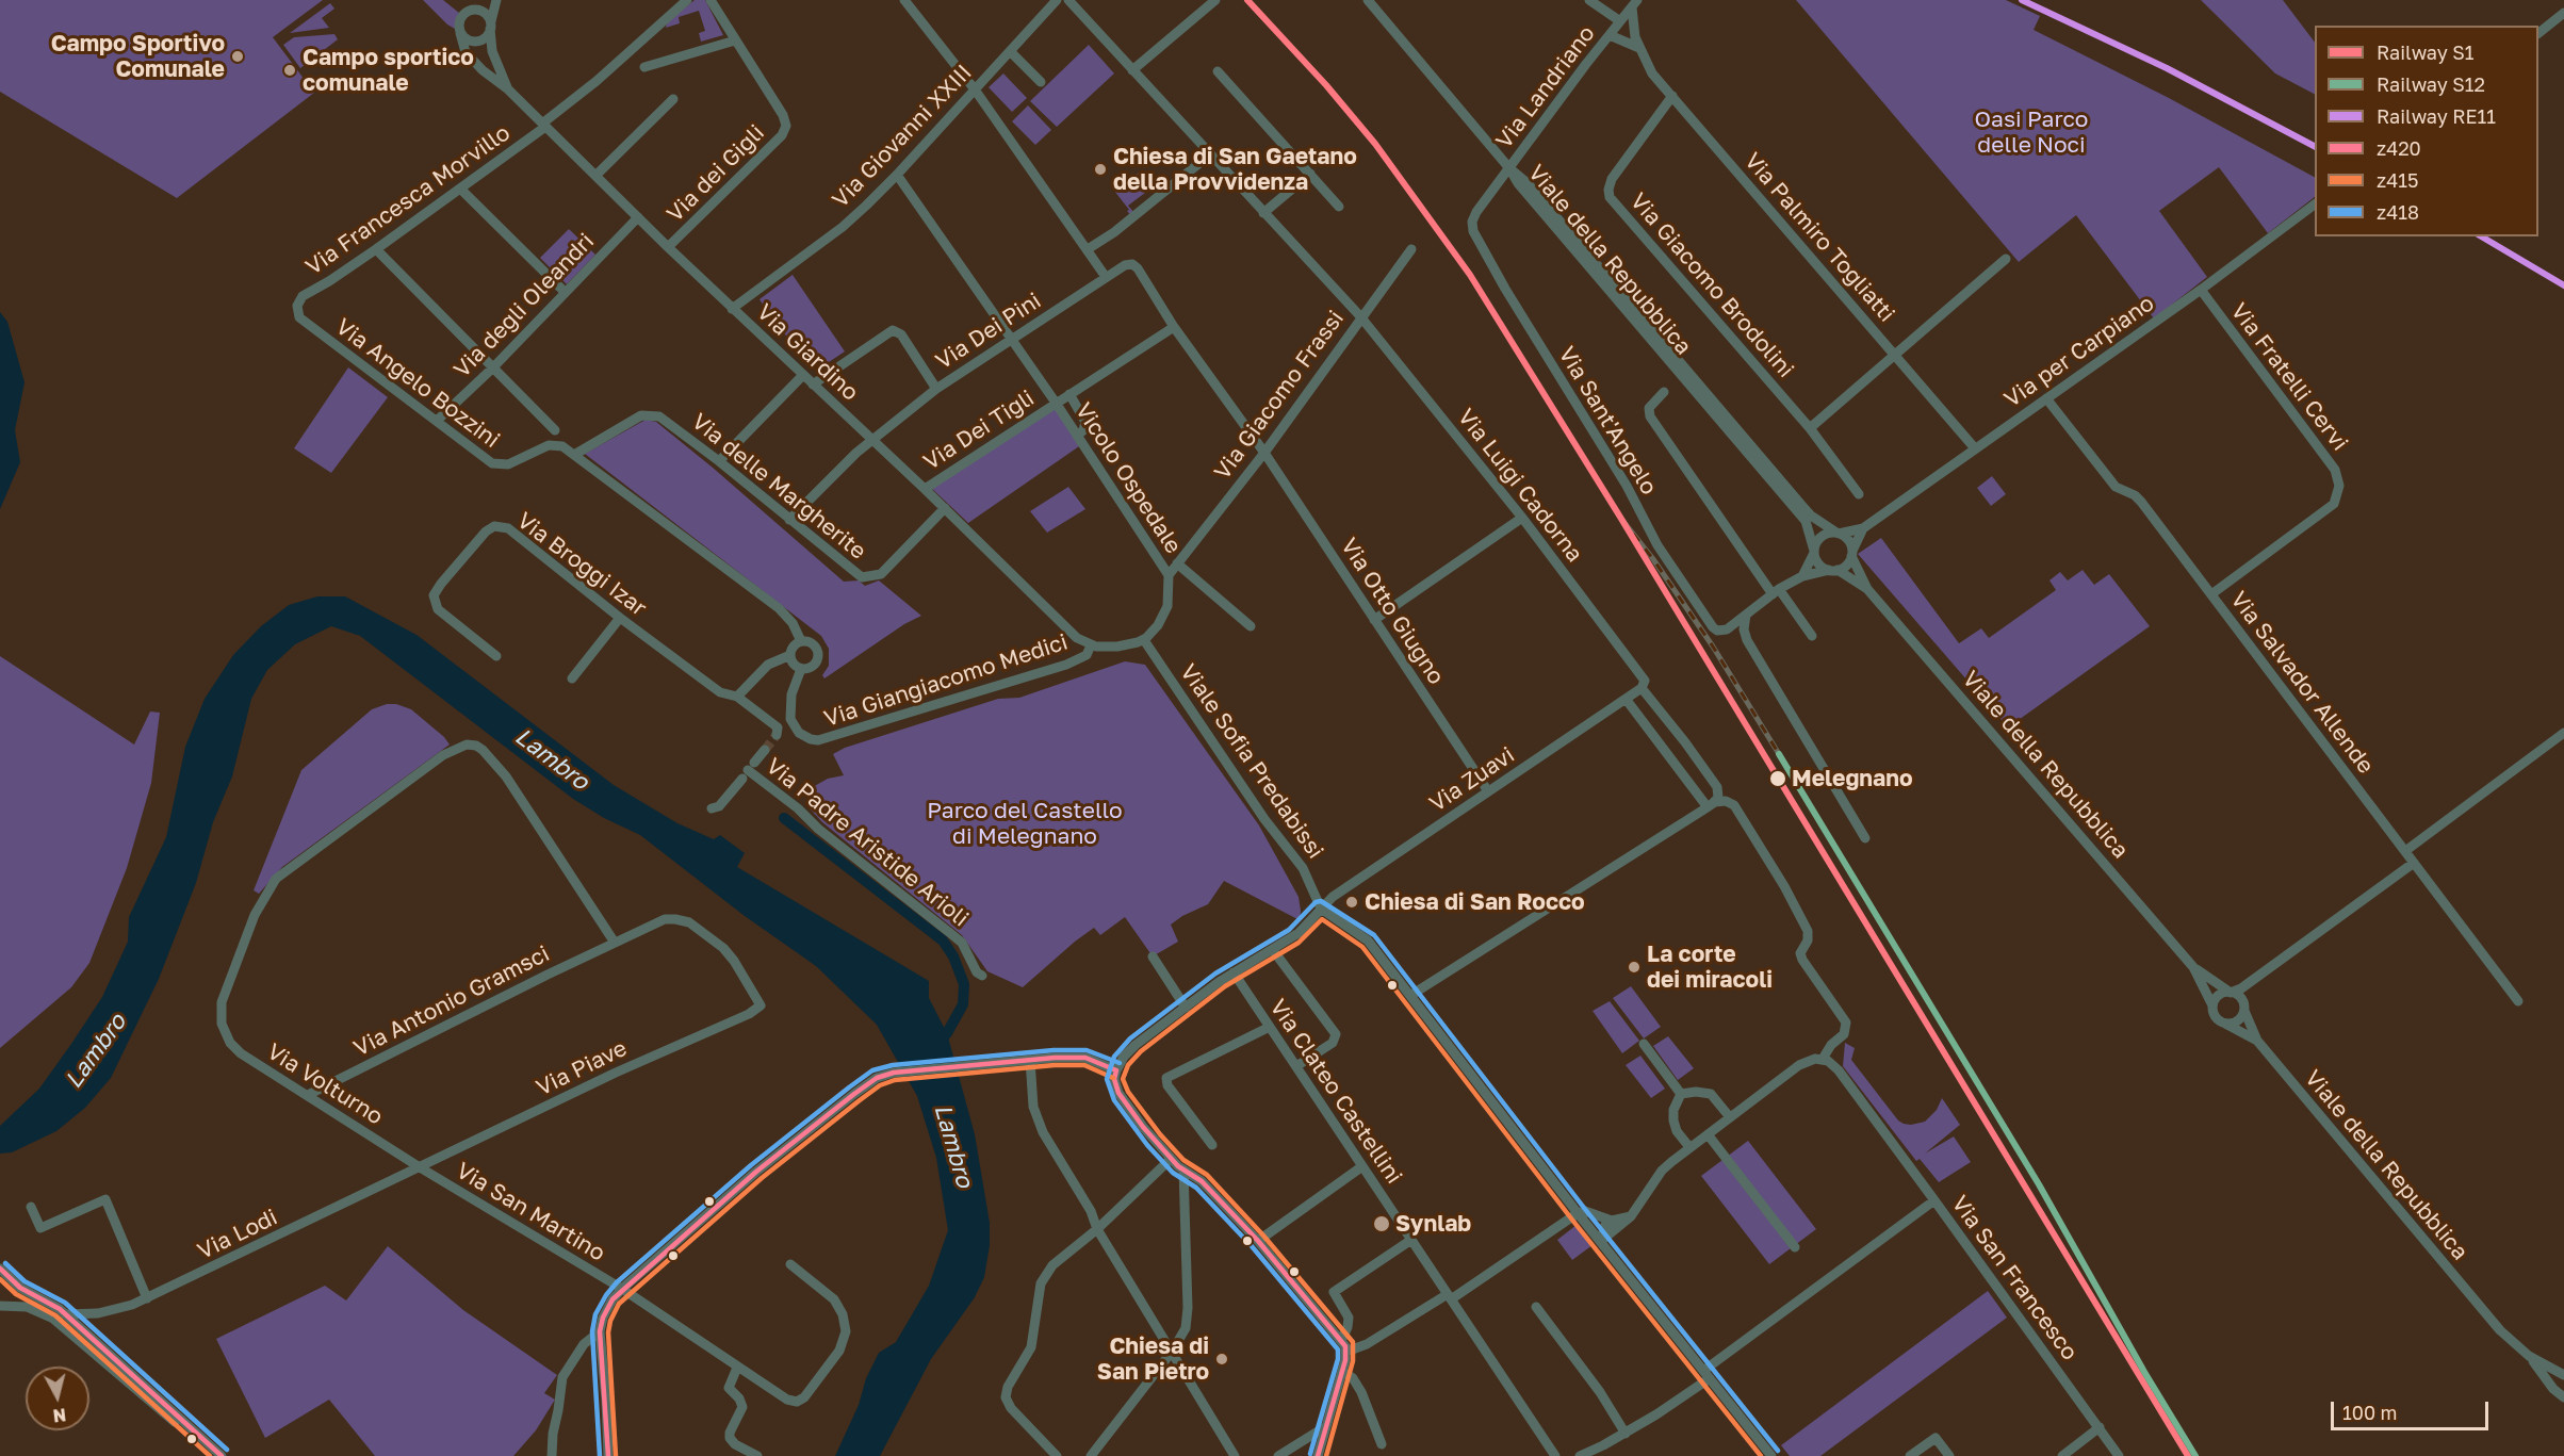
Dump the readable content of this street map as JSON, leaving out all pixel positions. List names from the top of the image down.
{
  "streets": {
    "street": [
      "Via Landriano",
      "Via Giovanni XXIII",
      "Via dei Gigli",
      "Via Francesca Morvillo",
      "Via Palmiro Togliatti",
      "Viale della Repubblica",
      "Via Giacomo Brodolini",
      "Via degli Oleandri",
      "Via Dei Pini",
      "Via per Carpiano",
      "Via Giardino",
      "Via Fratelli Cervi",
      "Via Angelo Bozzini",
      "Via Giacomo Frassi",
      "Via Sant'Angelo",
      "Via Dei Tigli",
      "Vicolo Ospedale",
      "Via Luigi Cadorna",
      "Via delle Margherite",
      "Via Broggi Izar",
      "Via Otto Giugno",
      "Via Giangiacomo Medici",
      "Via Salvador Allende",
      "Viale Sofia Predabissi",
      "Via Zuavi",
      "Via Padre Aristide Arioli",
      "Via Antonio Gramsci",
      "Via Piave",
      "Via Volturno",
      "Via Clateo Castellini",
      "Via San Martino",
      "Via Lodi",
      "Via San Francesco"
    ]
  },
  "crossings": [
    ["Via Landriano", "Via Palmiro Togliatti"],
    ["Via Landriano", "Viale della Repubblica"],
    ["Via Landriano", "Via Sant'Angelo"],
    ["Via Giovanni XXIII", "Via Giardino"],
    ["Via Giovanni XXIII", "Vicolo Ospedale"],
    ["Via dei Gigli", "Via Giardino"],
    ["Via Francesca Morvillo", "Via Giardino"],
    ["Via Francesca Morvillo", "Via Angelo Bozzini"],
    ["Via Palmiro Togliatti", "Via Giacomo Brodolini"],
    ["Via Palmiro Togliatti", "Via per Carpiano"],
    ["Viale della Repubblica", "Via per Carpiano"],
    ["Via degli Oleandri", "Via Giardino"],
    ["Via degli Oleandri", "Via Angelo Bozzini"],
    ["Via Dei Pini", "Via Giardino"],
    ["Via Dei Pini", "Vicolo Ospedale"],
    ["Via Dei Pini", "Via delle Margherite"],
    ["Via Dei Pini", "Via Otto Giugno"],
    ["Via per Carpiano", "Via Fratelli Cervi"],
    ["Via per Carpiano", "Via Salvador Allende"],
    ["Via Giardino", "Via Dei Tigli"],
    ["Via Giardino", "Via delle Margherite"],
    ["Via Giardino", "Via Giangiacomo Medici"],
    ["Via Fratelli Cervi", "Via Salvador Allende"],
    ["Via Angelo Bozzini", "Via delle Margherite"],
    ["Via Giacomo Frassi", "Vicolo Ospedale"],
    ["Via Giacomo Frassi", "Via Luigi Cadorna"],
    ["Via Giacomo Frassi", "Via Otto Giugno"],
    ["Via Dei Tigli", "Vicolo Ospedale"],
    ["Via Luigi Cadorna", "Via Zuavi"],
    ["Via Broggi Izar", "Via Padre Aristide Arioli"],
    ["Via Otto Giugno", "Via Zuavi"],
    ["Viale Sofia Predabissi", "Via Zuavi"],
    ["Via Zuavi", "Via Clateo Castellini"],
    ["Via Antonio Gramsci", "Via Piave"],
    ["Via Antonio Gramsci", "Via Volturno"],
    ["Via Piave", "Via Volturno"],
    ["Via Piave", "Via San Martino"],
    ["Via Piave", "Via Lodi"],
    ["Via Volturno", "Via San Martino"],
    ["Via Volturno", "Via Lodi"],
    ["Via San Martino", "Via Lodi"]
  ],
  "water": ["Lambro"],
  "parks": ["Oasi Parco delle Noci", "Parco del Castello di Melegnano"],
  "places": [
    "Campo Sportivo Comunale",
    "Campo sportico comunale",
    "Chiesa di San Gaetano della Provvidenza",
    "Melegnano",
    "Chiesa di San Rocco",
    "La corte dei miracoli",
    "Synlab",
    "Chiesa di San Pietro"
  ],
  "lines": [
    "rail line S1",
    "rail line RE11",
    "rail line S12",
    "transit line z418",
    "transit line z415",
    "transit line z420"
  ],
  "legend": [
    "Railway S1",
    "Railway S12",
    "Railway RE11",
    "z420",
    "z415",
    "z418"
  ],
  "scale_bar": "100 m",
  "north": "bottom"
}
